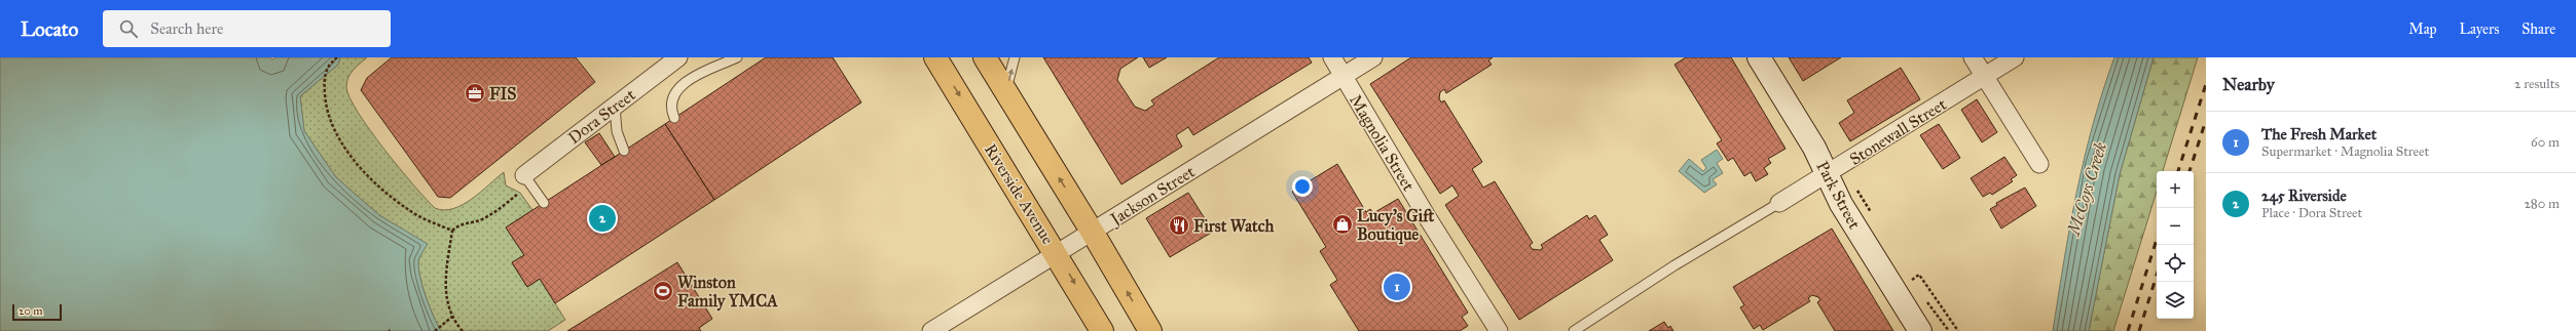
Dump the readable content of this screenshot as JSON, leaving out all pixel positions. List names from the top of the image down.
{
  "streets": {
    "main road": ["Riverside Avenue"],
    "street": [
      "Dora Street",
      "Stonewall Street",
      "Magnolia Street",
      "Jackson Street",
      "Park Street"
    ]
  },
  "crossings": [
    ["Stonewall Street", "Park Street"],
    ["Magnolia Street", "Jackson Street"],
    ["Riverside Avenue", "Jackson Street"]
  ],
  "water": ["McCoys Creek"],
  "places": {
    "office": ["FIS"],
    "shop": ["Lucy's Gift Boutique"],
    "restaurant": ["First Watch"],
    "sports": ["Winston Family YMCA"]
  },
  "scale_bar": "20 m",
  "page": {
    "header": "Locato",
    "search": "Search here",
    "nav": ["Map", "Layers", "Share"],
    "heading": ["Nearby", "2 results"],
    "list": [
      {
        "mark": "1",
        "name": "The Fresh Market",
        "note": "Supermarket · Magnolia Street",
        "value": "60 m"
      },
      {
        "mark": "2",
        "name": "245 Riverside",
        "note": "Place · Dora Street",
        "value": "280 m"
      }
    ],
    "map_buttons": ["+", "−"],
    "pins": ["2", "1"],
    "scale": "20 m"
  }
}
